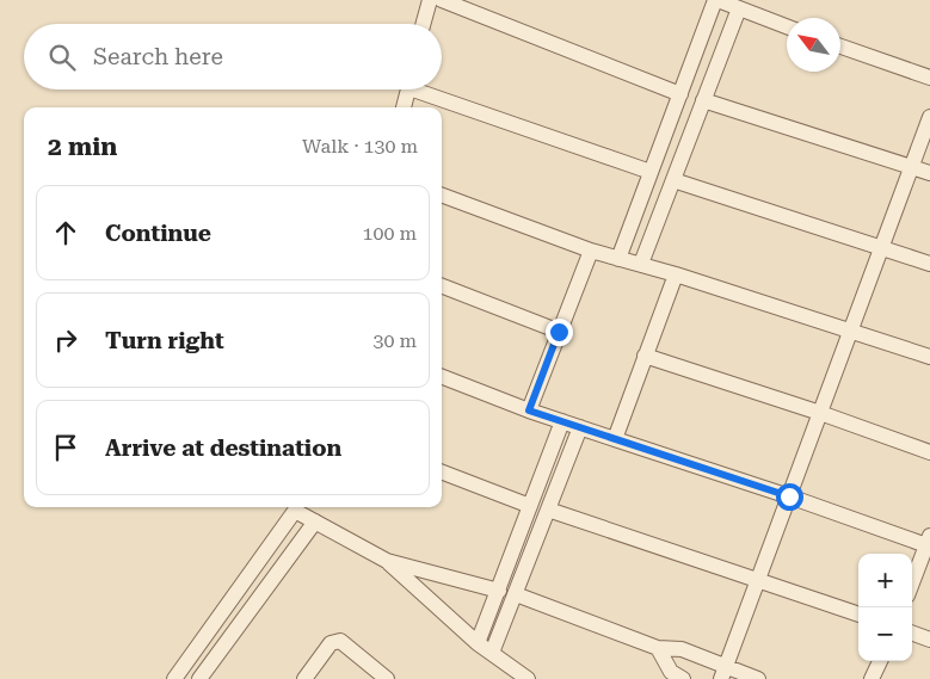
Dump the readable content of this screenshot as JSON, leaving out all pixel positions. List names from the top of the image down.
{
  "north": "top left",
  "page": {
    "search": "Search here",
    "heading": ["2 min", "Walk · 130 m"],
    "list": [
      ["Continue", "100 m"],
      ["Turn right", "30 m"],
      "Arrive at destination"
    ],
    "map_buttons": ["+", "−"]
  }
}
